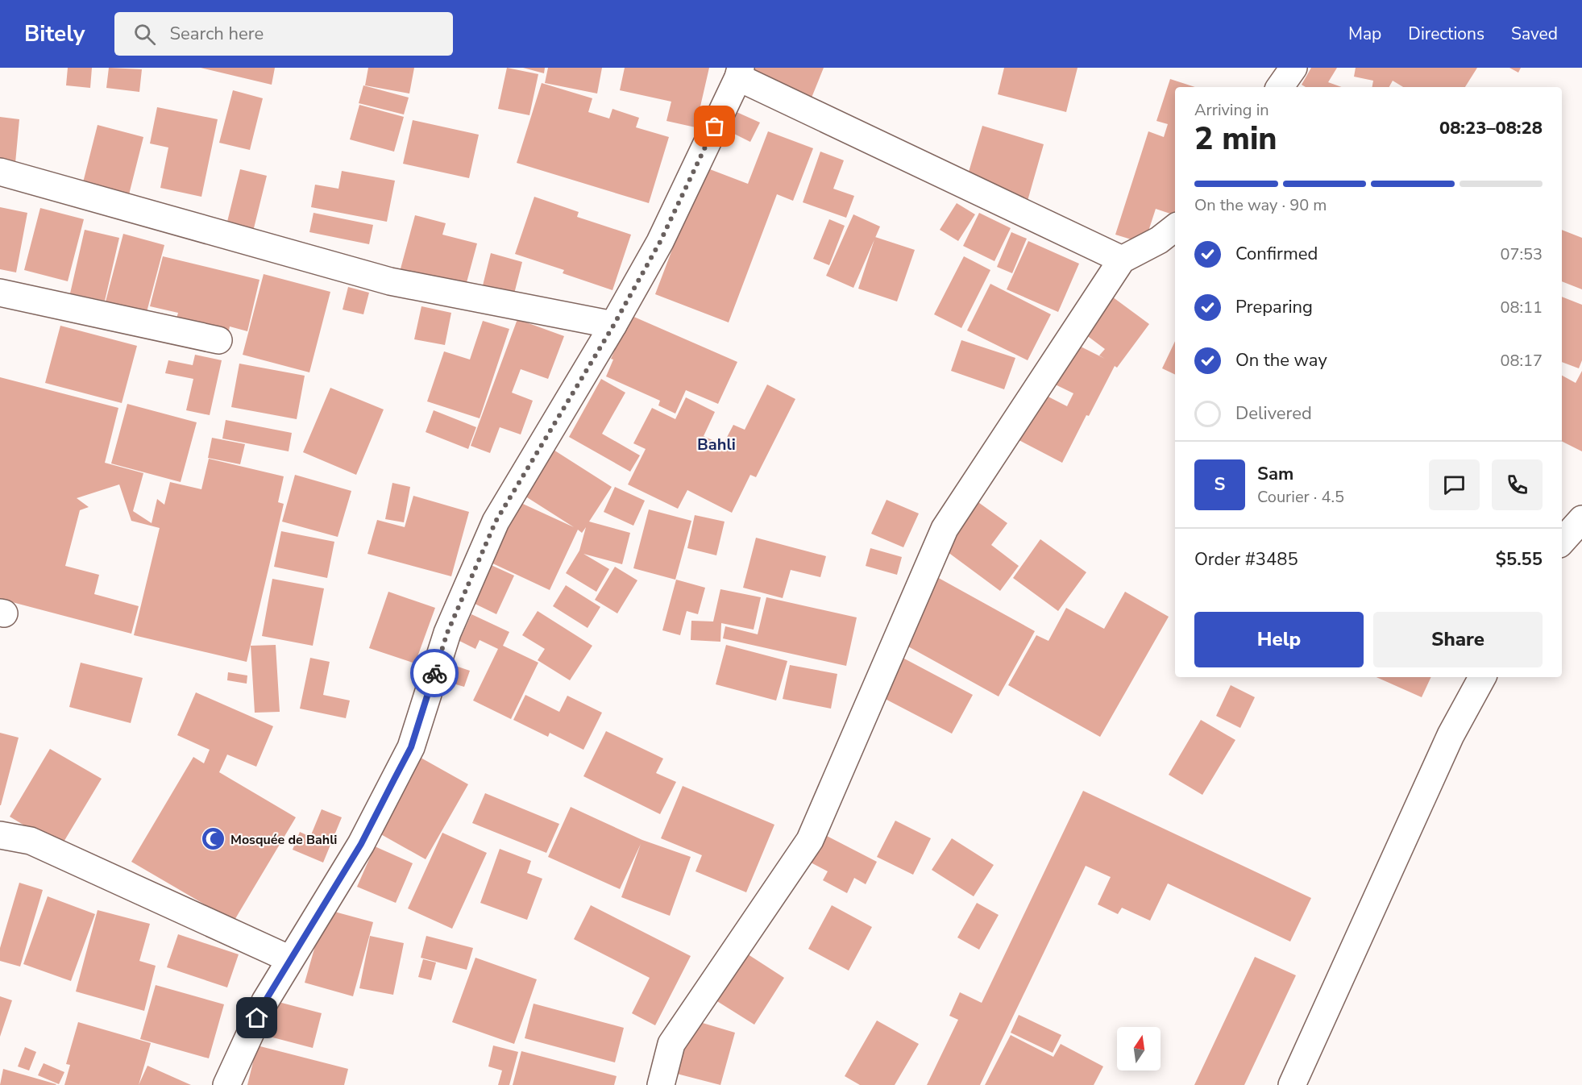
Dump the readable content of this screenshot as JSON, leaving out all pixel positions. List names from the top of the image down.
{
  "districts": ["Bahli"],
  "places": {
    "mosque": ["Mosquée de Bahli"]
  },
  "north": "top",
  "page": {
    "header": "Bitely",
    "search": "Search here",
    "nav": ["Map", "Directions", "Saved"],
    "heading": ["2 min", "Arriving in", "08:23–08:28"],
    "panel": [
      "Sam",
      "Courier · 4.5",
      "Order #3485",
      "$5.55"
    ],
    "bar": "On the way · 90 m",
    "list": [
      ["Confirmed", "07:53"],
      ["Preparing", "08:11"],
      ["On the way", "08:17"],
      "Delivered"
    ],
    "round": "S",
    "buttons": ["Help", "Share"]
  }
}
